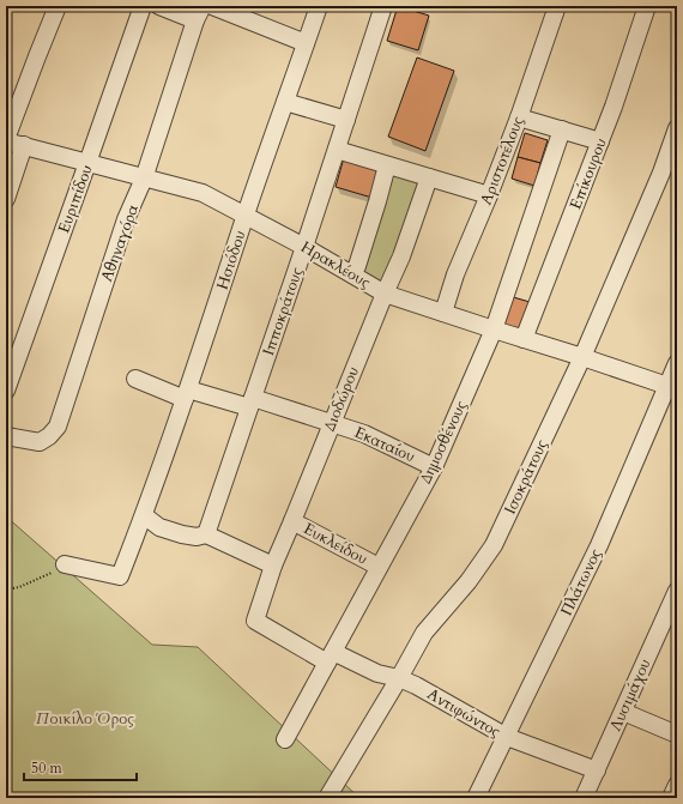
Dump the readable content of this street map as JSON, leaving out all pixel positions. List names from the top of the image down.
{
  "streets": {
    "street": [
      "Αριστοτέλους",
      "Επίκουρου",
      "Ευριπίδου",
      "Αθηναγόρα",
      "Ησιόδου",
      "Ηρακλέους",
      "Ιπποκράτους",
      "Διοδώρου",
      "Δημοσθένους",
      "Εκαταίου",
      "Ισοκράτους",
      "Ευκλείδου",
      "Πλάτωνος",
      "Λυσιμάχου",
      "Αντιφώντος"
    ]
  },
  "crossings": [
    ["Αριστοτέλους", "Ηρακλέους"],
    ["Επίκουρου", "Ηρακλέους"],
    ["Ευριπίδου", "Ηρακλέους"],
    ["Αθηναγόρα", "Ηρακλέους"],
    ["Ησιόδου", "Ηρακλέους"],
    ["Ησιόδου", "Εκαταίου"],
    ["Ηρακλέους", "Ιπποκράτους"],
    ["Ηρακλέους", "Διοδώρου"],
    ["Ηρακλέους", "Δημοσθένους"],
    ["Ηρακλέους", "Ισοκράτους"],
    ["Ηρακλέους", "Πλάτωνος"],
    ["Ιπποκράτους", "Εκαταίου"],
    ["Διοδώρου", "Εκαταίου"],
    ["Διοδώρου", "Ευκλείδου"],
    ["Διοδώρου", "Αντιφώντος"],
    ["Δημοσθένους", "Εκαταίου"],
    ["Δημοσθένους", "Ευκλείδου"],
    ["Δημοσθένους", "Αντιφώντος"],
    ["Ισοκράτους", "Αντιφώντος"],
    ["Πλάτωνος", "Αντιφώντος"],
    ["Λυσιμάχου", "Αντιφώντος"]
  ],
  "parks": ["Ποικίλο Όρος"],
  "scale_bar": "50 m"
}
